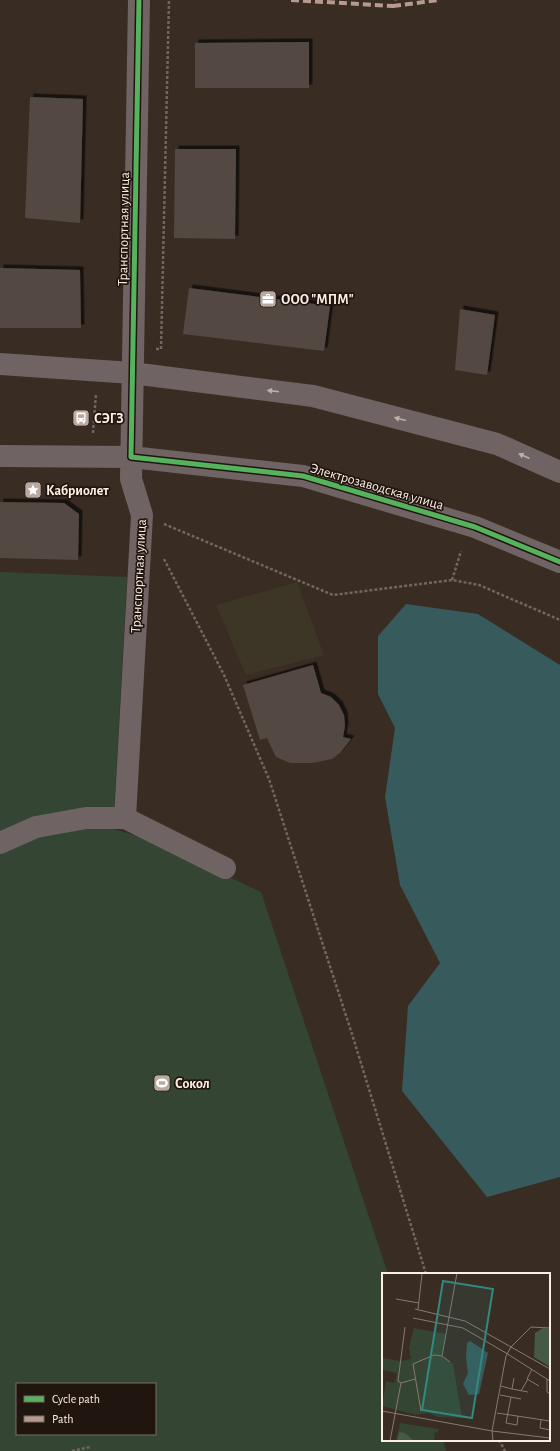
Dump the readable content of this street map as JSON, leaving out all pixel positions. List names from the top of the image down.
{
  "streets": {
    "street": ["Транспортная улица", "Электрозаводская улица"]
  },
  "crossings": [
    ["Транспортная улица", "Электрозаводская улица"]
  ],
  "places": {
    "office": ["ООО \"МПМ\""],
    "bus stop": ["СЭГЗ"],
    "place": ["Кабриолет"],
    "sports": ["Сокол"]
  },
  "legend": ["Cycle path", "Path"]
}
